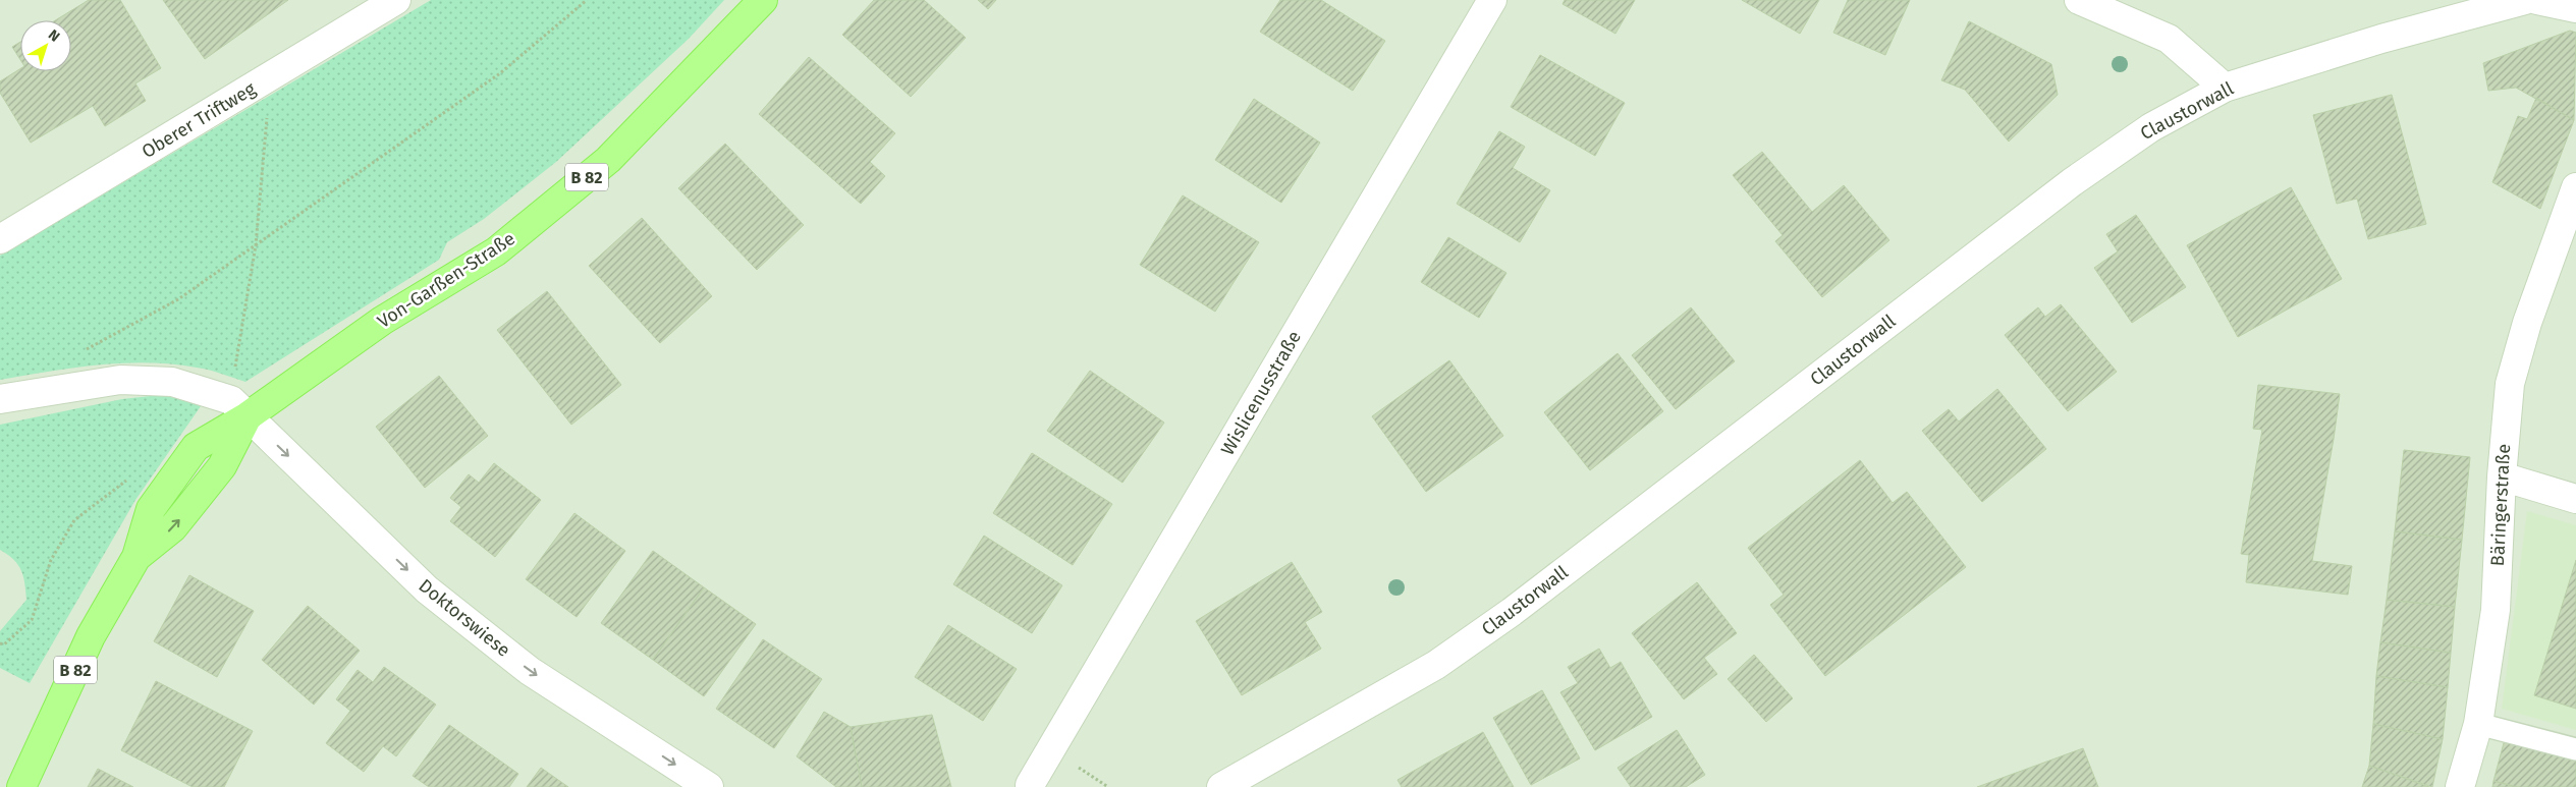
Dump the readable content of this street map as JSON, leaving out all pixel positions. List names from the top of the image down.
{
  "streets": {
    "main road": ["B 82", "Von-Garßen-Straße"],
    "street": [
      "Claustorwall",
      "Oberer Triftweg",
      "Wislicenusstraße",
      "Bäringerstraße",
      "Doktorswiese"
    ]
  },
  "crossings": [
    ["B 82", "Von-Garßen-Straße"],
    ["B 82", "Doktorswiese"],
    ["Von-Garßen-Straße", "Doktorswiese"]
  ],
  "one_way": ["Doktorswiese"],
  "north": "top right"
}
